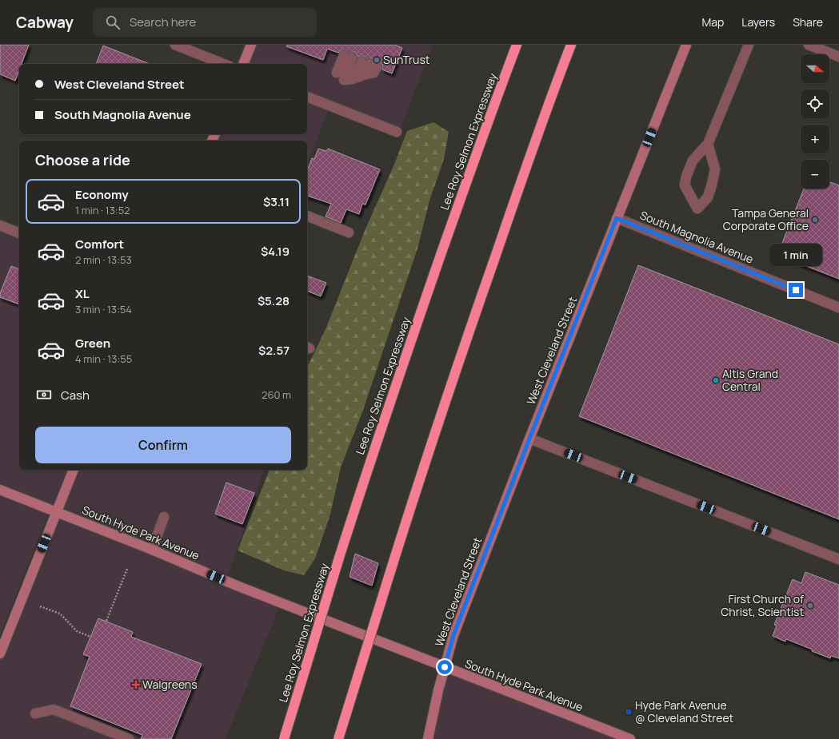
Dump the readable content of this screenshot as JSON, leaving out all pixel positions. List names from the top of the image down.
{
  "streets": {
    "highway": ["Lee Roy Selmon Expressway"],
    "main road": ["West Cleveland Street", "South Hyde Park Avenue"],
    "street": ["South Magnolia Avenue"]
  },
  "crossings": [
    ["South Magnolia Avenue", "West Cleveland Street"],
    ["West Cleveland Street", "South Hyde Park Avenue"]
  ],
  "places": {
    "other": [
      "SunTrust",
      "Tampa General Corporate Office",
      "Altis Grand Central",
      "First Church of Christ, Scientist"
    ],
    "health": ["Walgreens"],
    "transit": ["Hyde Park Avenue @ Cleveland Street"]
  },
  "north": "right",
  "page": {
    "header": "Cabway",
    "search": "Search here",
    "nav": ["Map", "Layers", "Share"],
    "map_buttons": ["+", "−"],
    "banner": ["West Cleveland Street", "South Magnolia Avenue"],
    "heading": "Choose a ride",
    "list": [
      {
        "name": "Economy",
        "note": "1 min · 13:52",
        "value": "$3.11"
      },
      {
        "name": "Comfort",
        "note": "2 min · 13:53",
        "value": "$4.19"
      },
      {
        "name": "XL",
        "note": "3 min · 13:54",
        "value": "$5.28"
      },
      {
        "name": "Green",
        "note": "4 min · 13:55",
        "value": "$2.57"
      }
    ],
    "bubble": "1 min",
    "pay": ["Cash", "260 m"],
    "buttons": "Confirm"
  }
}
